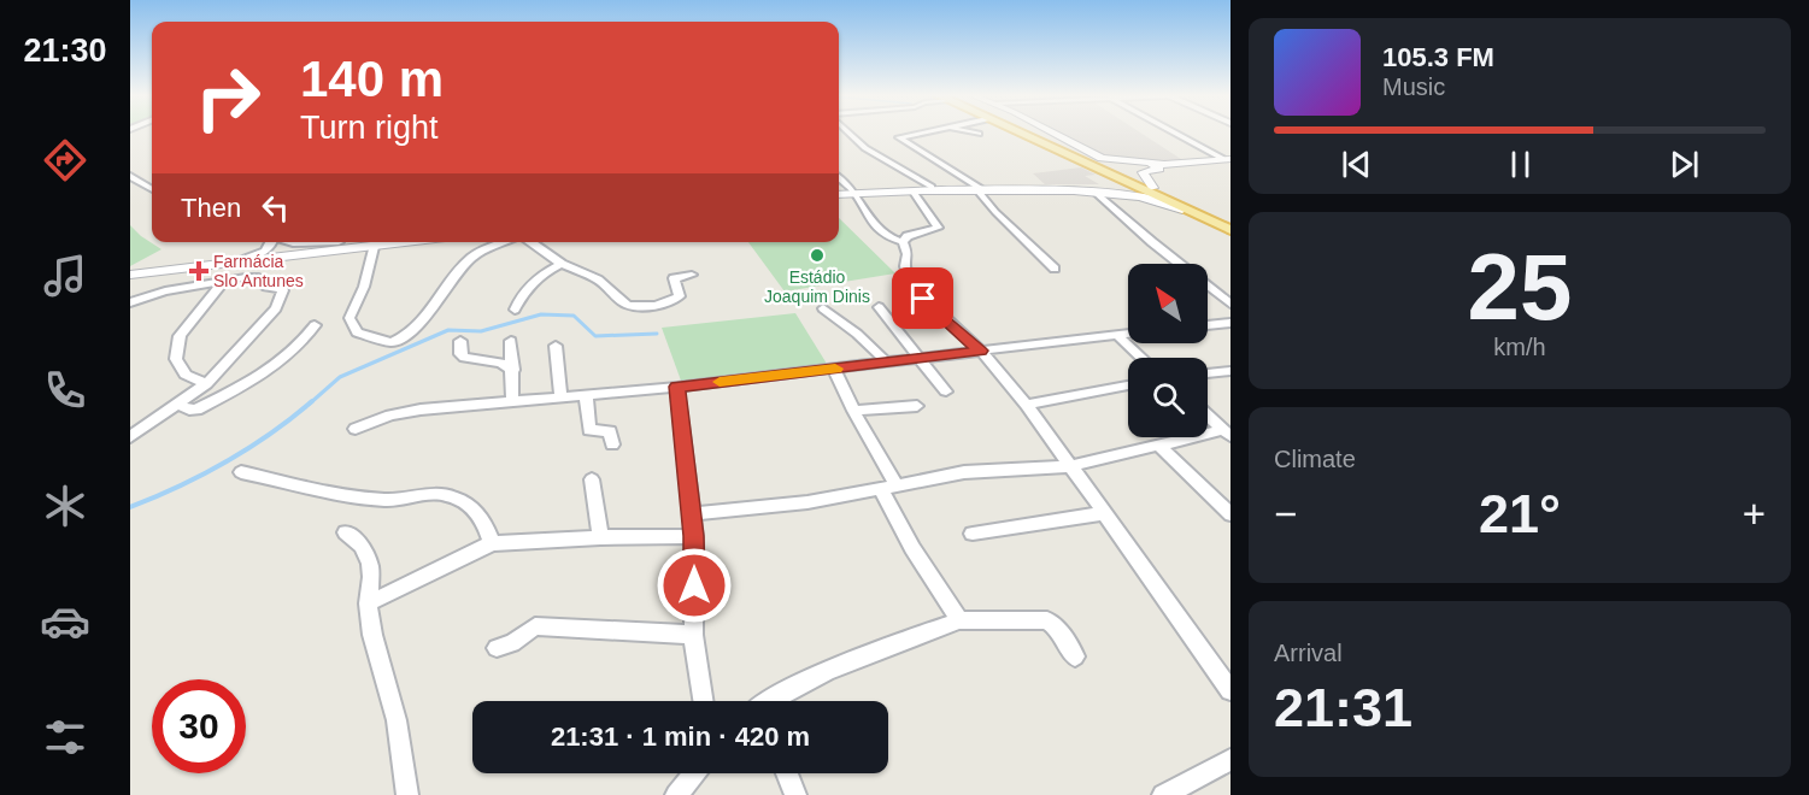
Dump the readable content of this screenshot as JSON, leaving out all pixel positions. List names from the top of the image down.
{
  "places": {
    "other": ["Estádio Joaquim Dinis"],
    "health": ["Farmácia Slo Antunes"]
  },
  "north": "top left",
  "page": {
    "tabs": "21:30",
    "turn": ["140 m", "Turn right"],
    "song": ["105.3 FM", "Music"],
    "then": "Then",
    "tile": [
      ["25", "km/h"],
      "Climate",
      ["Arrival", "21:31"]
    ],
    "heat": ["−", "21°", "+"],
    "limit": "30",
    "trip": "21:31 · 1 min · 420 m"
  }
}
